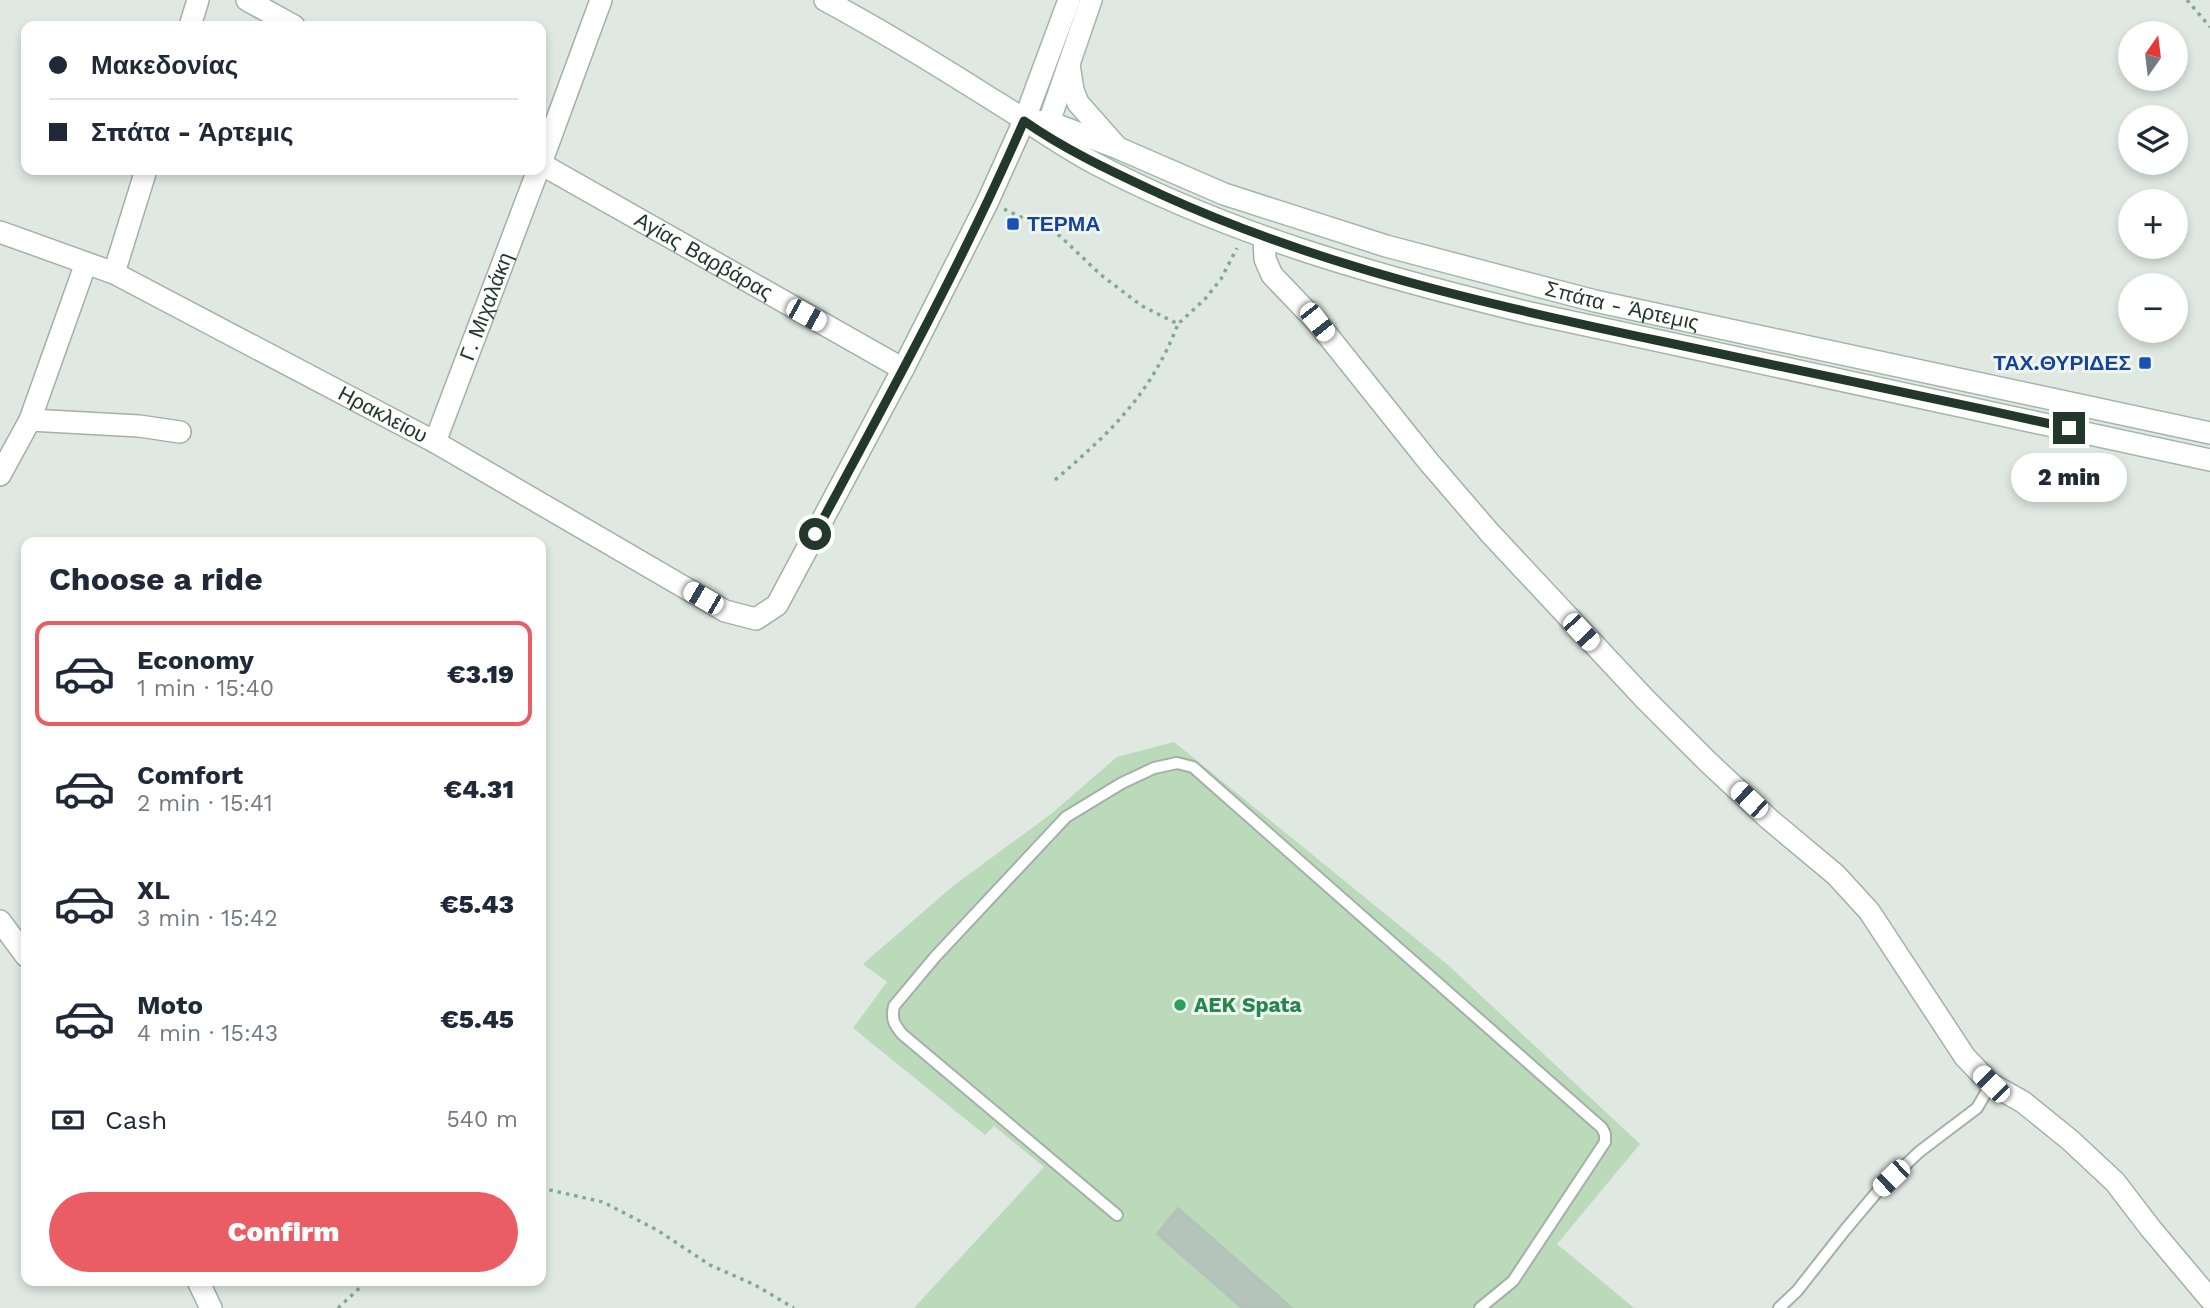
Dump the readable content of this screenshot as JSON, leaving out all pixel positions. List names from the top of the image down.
{
  "streets": {
    "street": [
      "Αγίας Βαρβάρας",
      "Σπάτα - Άρτεμις",
      "Γ. Μιχαλάκη",
      "Ηρακλείου"
    ]
  },
  "crossings": [
    ["Αγίας Βαρβάρας", "Ηρακλείου"],
    ["Γ. Μιχαλάκη", "Ηρακλείου"]
  ],
  "places": {
    "transit": ["ΤΕΡΜΑ", "ΤΑΧ.ΘΥΡΙΔΕΣ"],
    "other": ["AEK Spata"]
  },
  "north": "top",
  "page": {
    "map_buttons": ["+", "−"],
    "banner": ["Μακεδονίας", "Σπάτα - Άρτεμις"],
    "bubble": "2 min",
    "heading": "Choose a ride",
    "list": [
      {
        "name": "Economy",
        "note": "1 min · 15:40",
        "value": "€3.19"
      },
      {
        "name": "Comfort",
        "note": "2 min · 15:41",
        "value": "€4.31"
      },
      {
        "name": "XL",
        "note": "3 min · 15:42",
        "value": "€5.43"
      },
      {
        "name": "Moto",
        "note": "4 min · 15:43",
        "value": "€5.45"
      }
    ],
    "pay": ["Cash", "540 m"],
    "buttons": "Confirm"
  }
}
